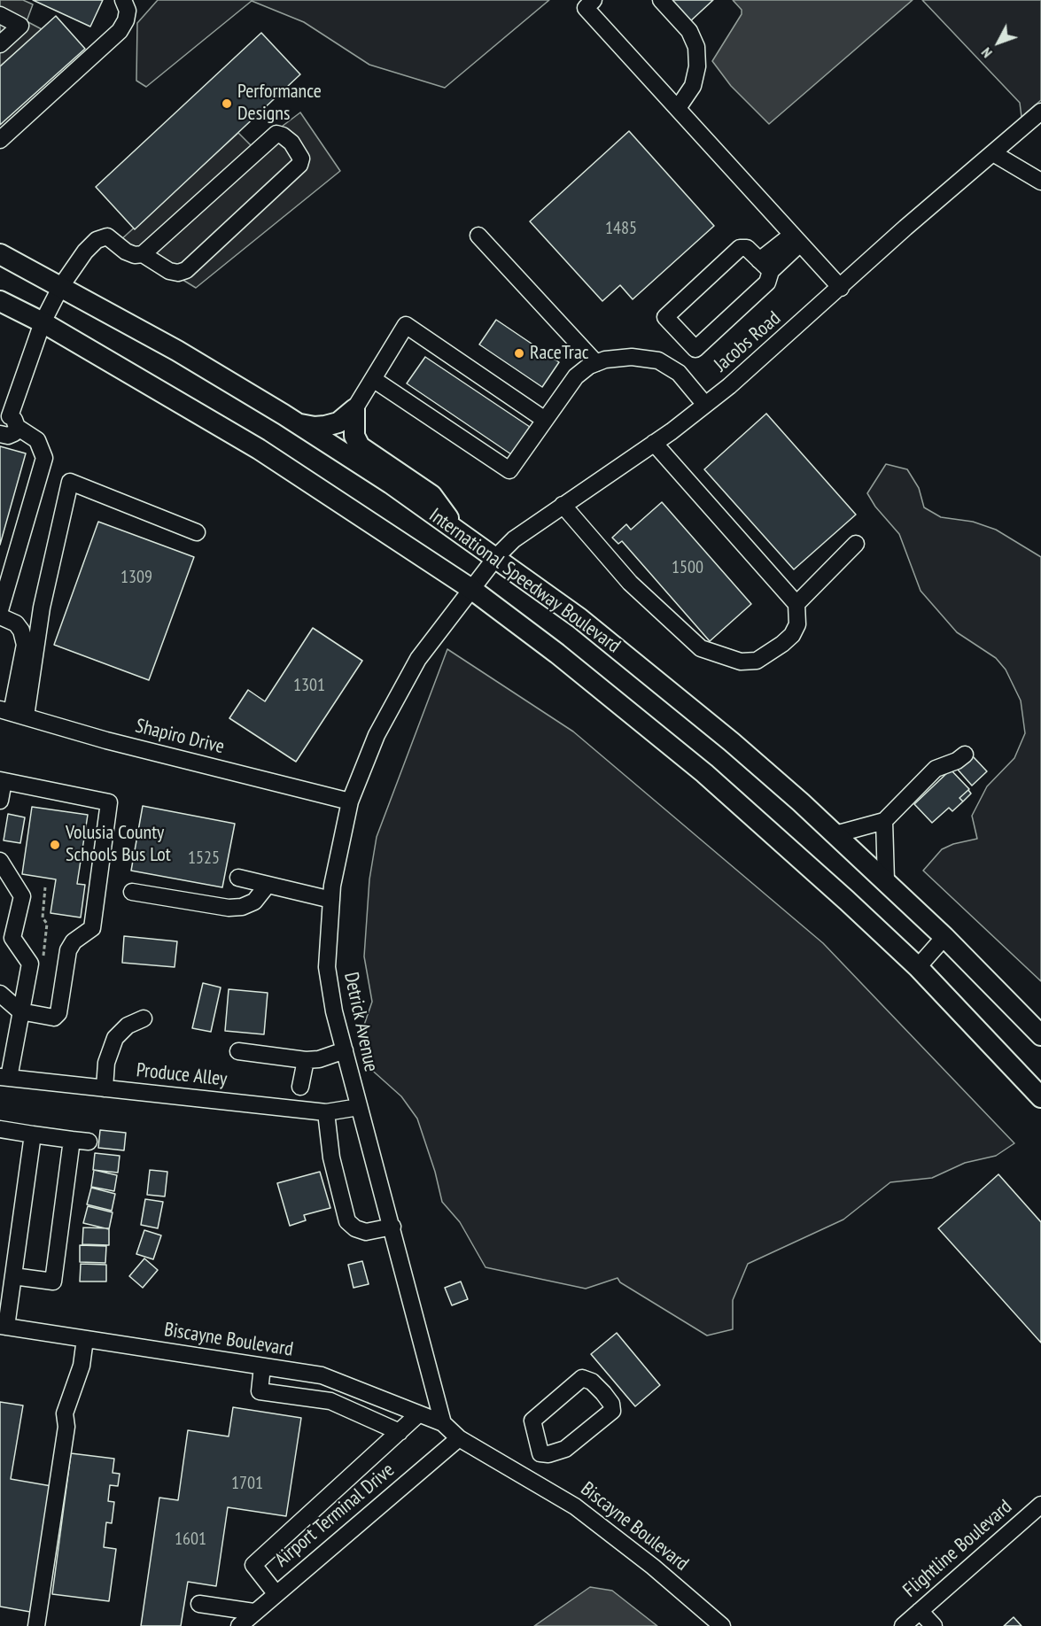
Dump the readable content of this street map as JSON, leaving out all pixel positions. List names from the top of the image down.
{
  "streets": {
    "main road": ["International Speedway Boulevard"],
    "street": [
      "Jacobs Road",
      "Shapiro Drive",
      "Detrick Avenue",
      "Produce Alley",
      "Biscayne Boulevard",
      "Airport Terminal Drive",
      "Flightline Boulevard"
    ]
  },
  "crossings": [
    ["Jacobs Road", "International Speedway Boulevard"],
    ["Jacobs Road", "Detrick Avenue"],
    ["International Speedway Boulevard", "Detrick Avenue"],
    ["Shapiro Drive", "Detrick Avenue"],
    ["Detrick Avenue", "Produce Alley"],
    ["Detrick Avenue", "Biscayne Boulevard"],
    ["Biscayne Boulevard", "Airport Terminal Drive"]
  ],
  "places": ["Performance Designs", "RaceTrac", "Volusia County Schools Bus Lot"],
  "house_numbers": [
    "1485",
    "1500",
    "1309",
    "1301",
    "1525",
    "1701",
    "1601"
  ],
  "north": "bottom left"
}
